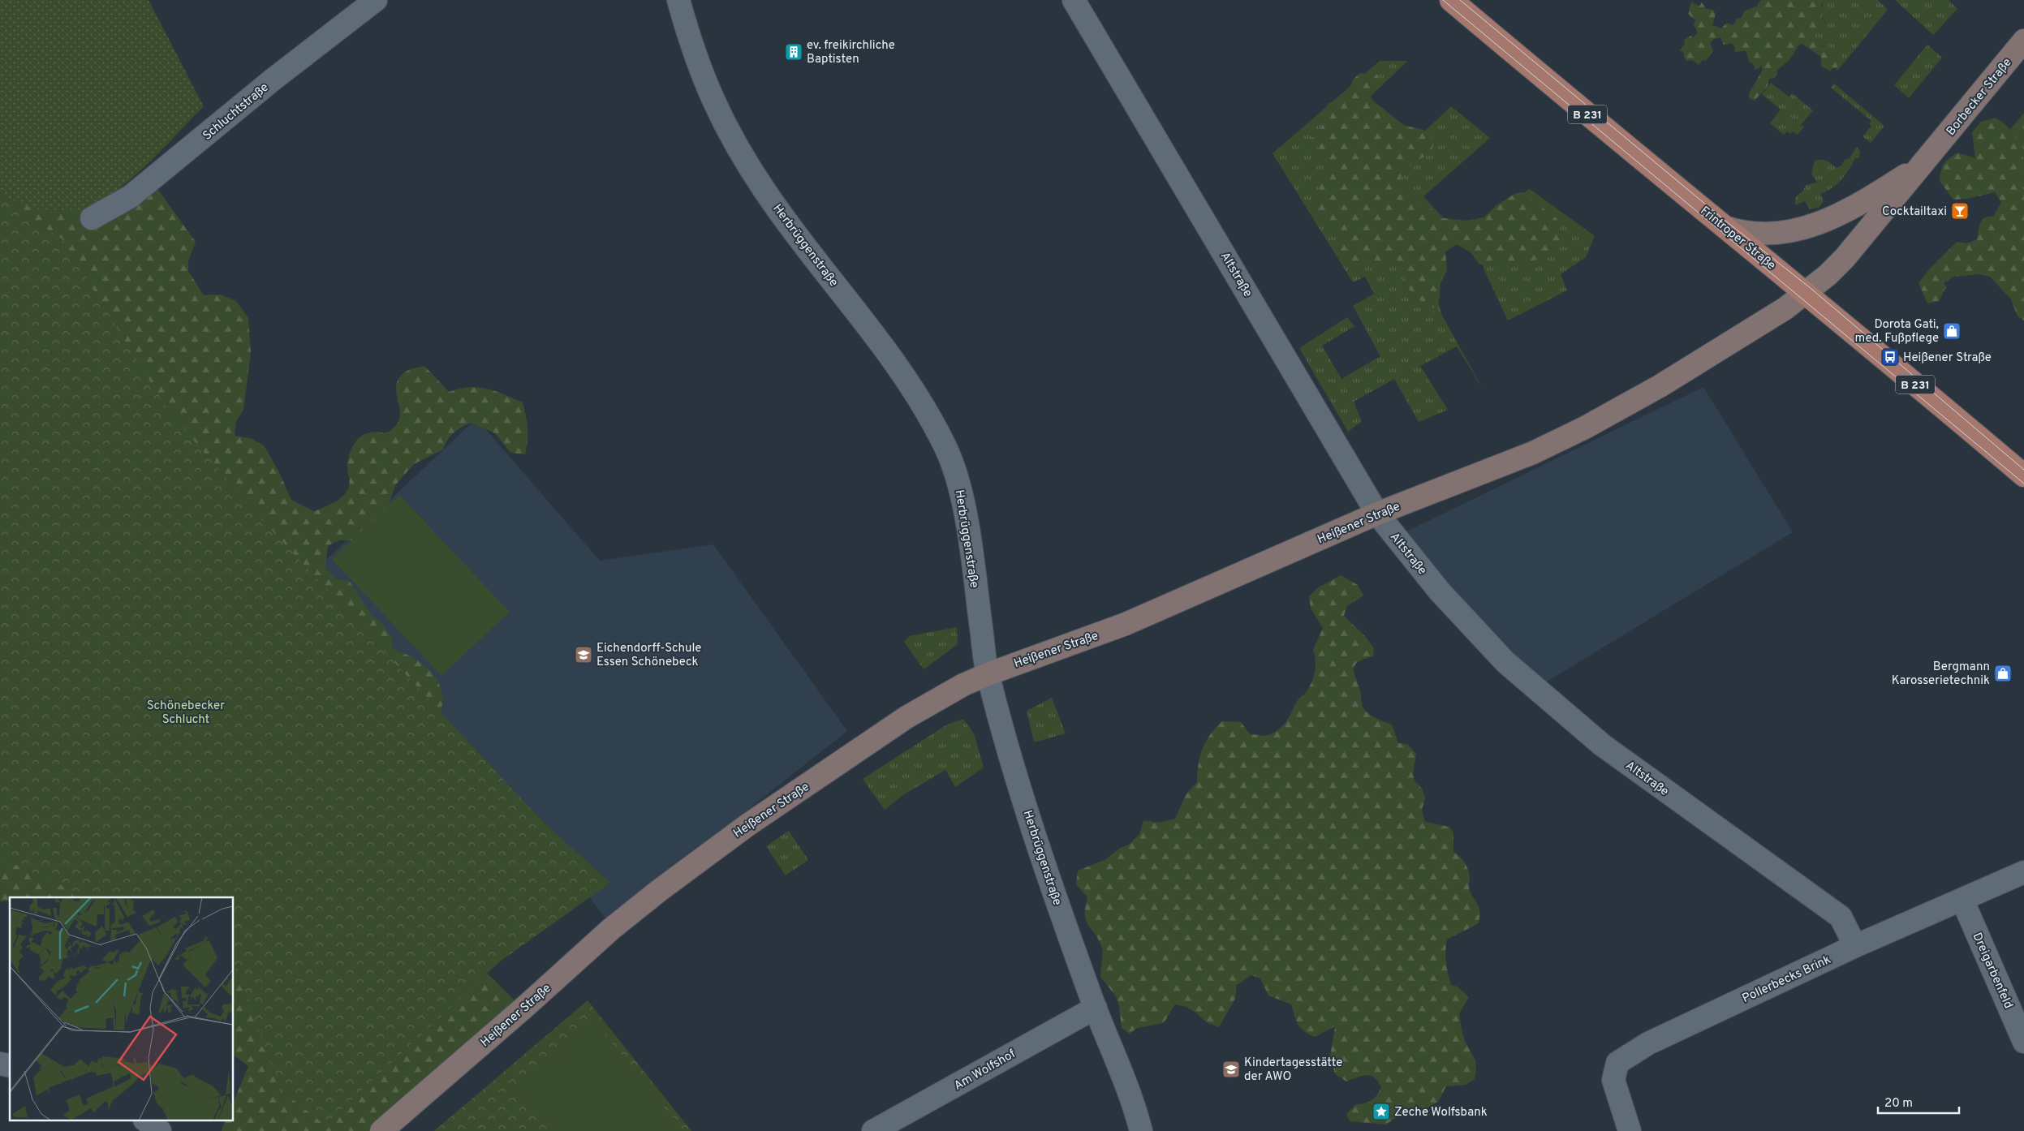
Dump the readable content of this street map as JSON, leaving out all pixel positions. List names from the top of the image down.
{
  "streets": {
    "main road": ["B 231", "Frintroper Straße"],
    "street": [
      "Borbecker Straße",
      "Schluchtstraße",
      "Herbrüggenstraße",
      "Altstraße",
      "Heißener Straße",
      "Dreigarbenfeld",
      "Pollerbecks Brink",
      "Am Wolfshof"
    ]
  },
  "crossings": [
    ["Borbecker Straße", "Frintroper Straße"],
    ["Borbecker Straße", "Heißener Straße"],
    ["Frintroper Straße", "Heißener Straße"],
    ["Herbrüggenstraße", "Heißener Straße"],
    ["Herbrüggenstraße", "Am Wolfshof"],
    ["Altstraße", "Heißener Straße"],
    ["Altstraße", "Pollerbecks Brink"],
    ["Dreigarbenfeld", "Pollerbecks Brink"]
  ],
  "parks": ["Schönebecker Schlucht"],
  "places": {
    "building": ["ev. freikirchliche Baptisten"],
    "bar": ["Cocktailtaxi"],
    "shop": ["Dorota Gati, med. Fußpflege", "Bergmann Karosserietechnik"],
    "bus stop": ["Heißener Straße"],
    "school or university": ["Eichendorff-Schule Essen Schönebeck", "Kindertagesstätte der AWO"],
    "place": ["Zeche Wolfsbank"]
  },
  "scale_bar": "20 m"
}
